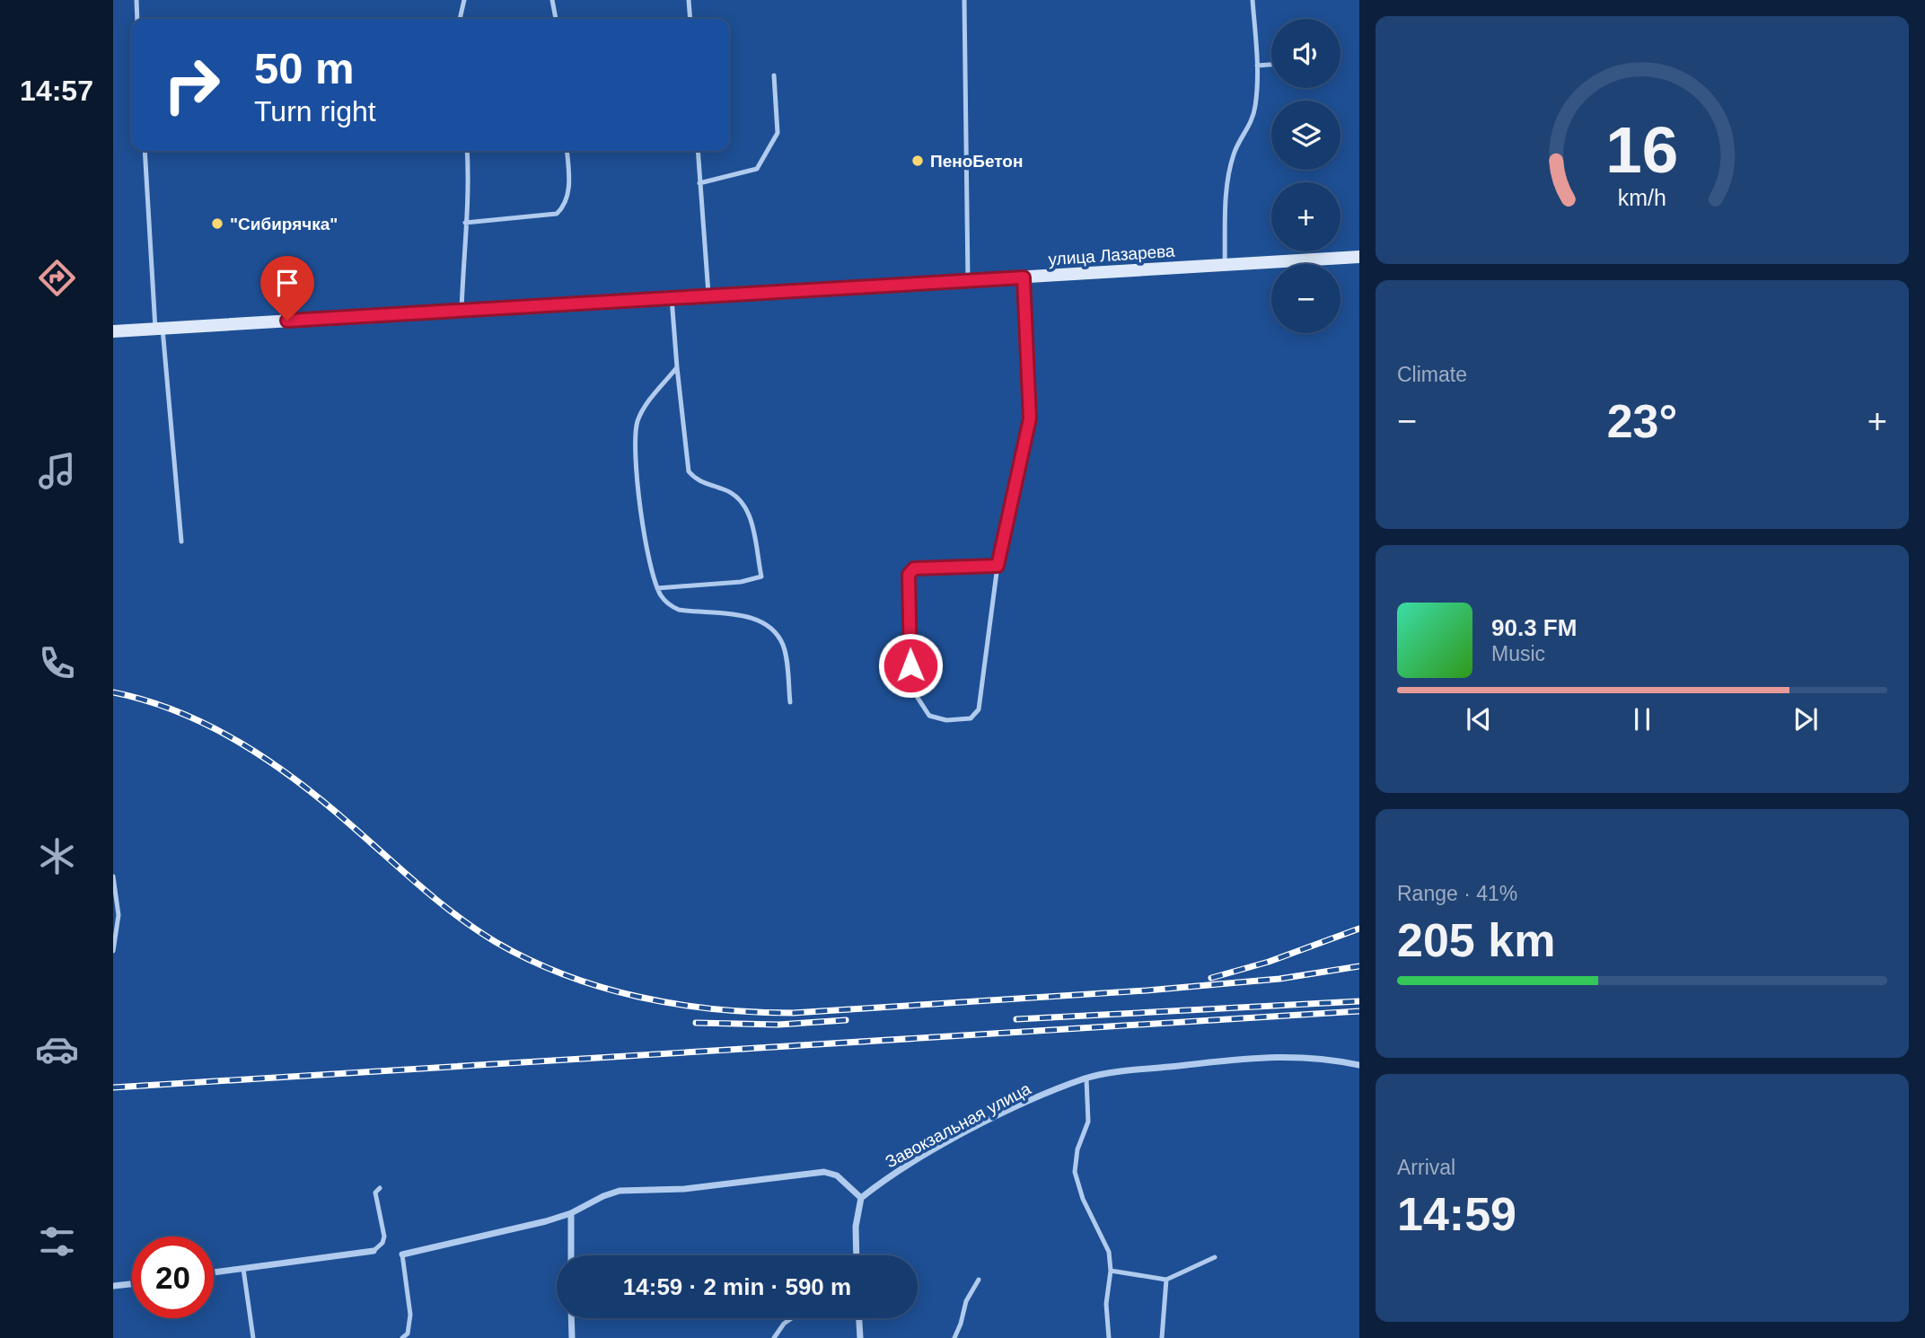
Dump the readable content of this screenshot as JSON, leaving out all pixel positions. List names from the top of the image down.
{
  "streets": {
    "main road": ["улица Лазарева"],
    "street": ["Завокзальная улица"]
  },
  "places": ["ПеноБетон", "\"Сибирячка\""],
  "page": {
    "tabs": "14:57",
    "map_buttons": ["+", "−"],
    "turn": ["50 m", "Turn right"],
    "tile": [
      "Climate",
      ["Range · 41%", "205 km"],
      ["Arrival", "14:59"]
    ],
    "heat": ["−", "23°", "+"],
    "song": ["90.3 FM", "Music"],
    "limit": "20",
    "trip": "14:59 · 2 min · 590 m",
    "gauge": ["16", "km/h"]
  }
}
